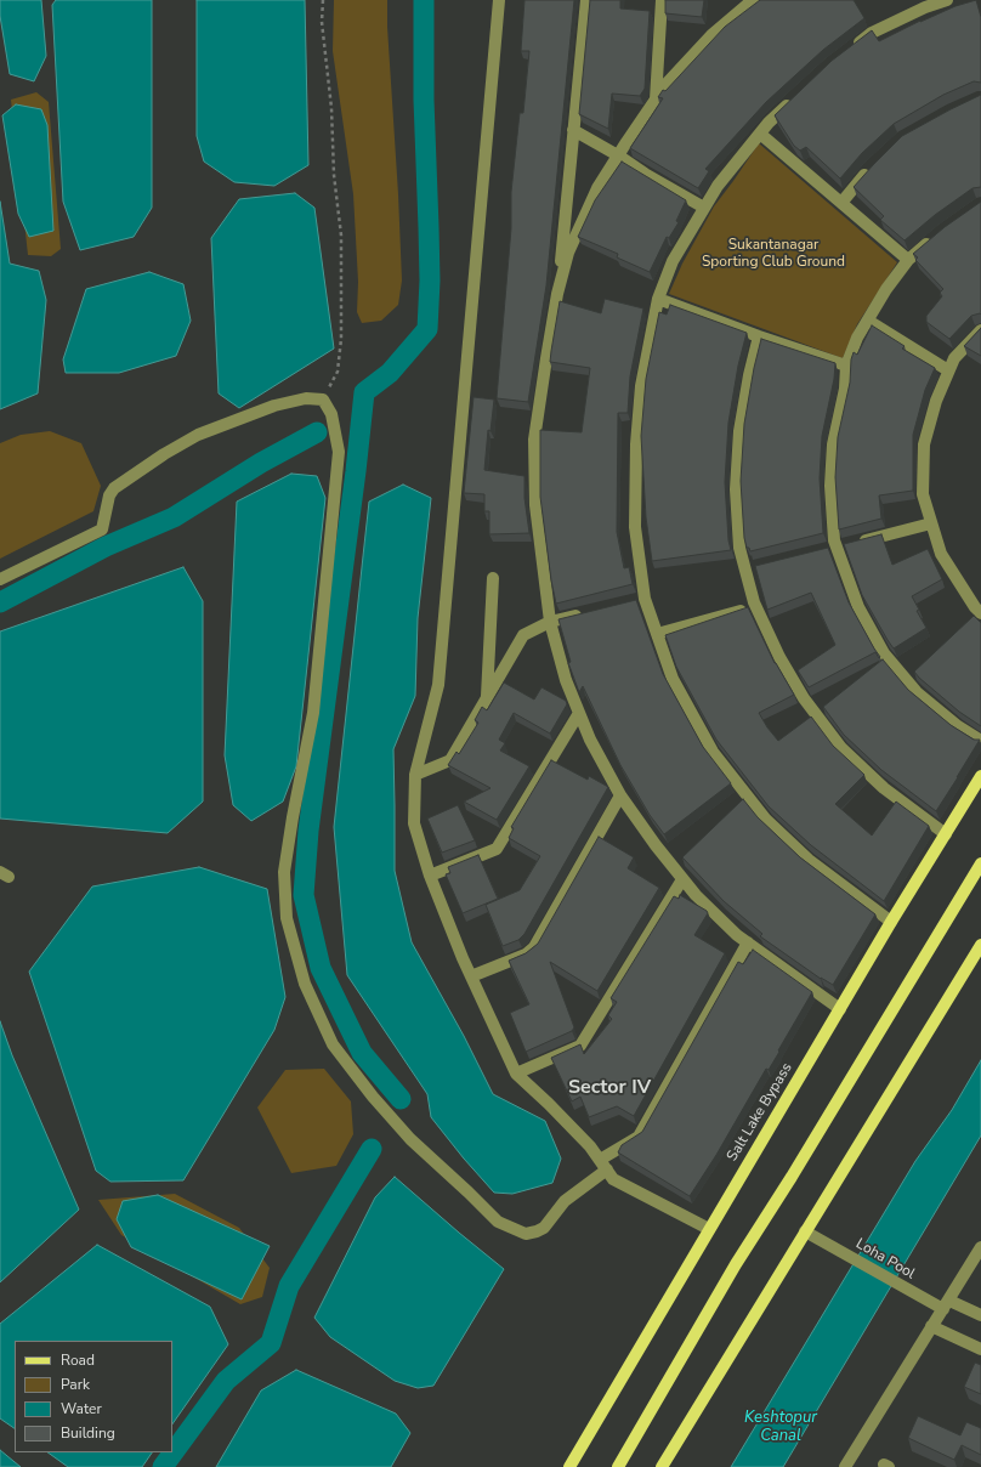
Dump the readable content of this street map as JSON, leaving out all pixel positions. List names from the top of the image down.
{
  "streets": {
    "main road": ["Salt Lake Bypass"],
    "street": ["Loha Pool"]
  },
  "districts": ["Sector IV"],
  "water": ["Keshtopur Canal"],
  "parks": ["Sukantanagar Sporting Club Ground"],
  "legend": [
    "Road",
    "Park",
    "Water",
    "Building"
  ]
}
